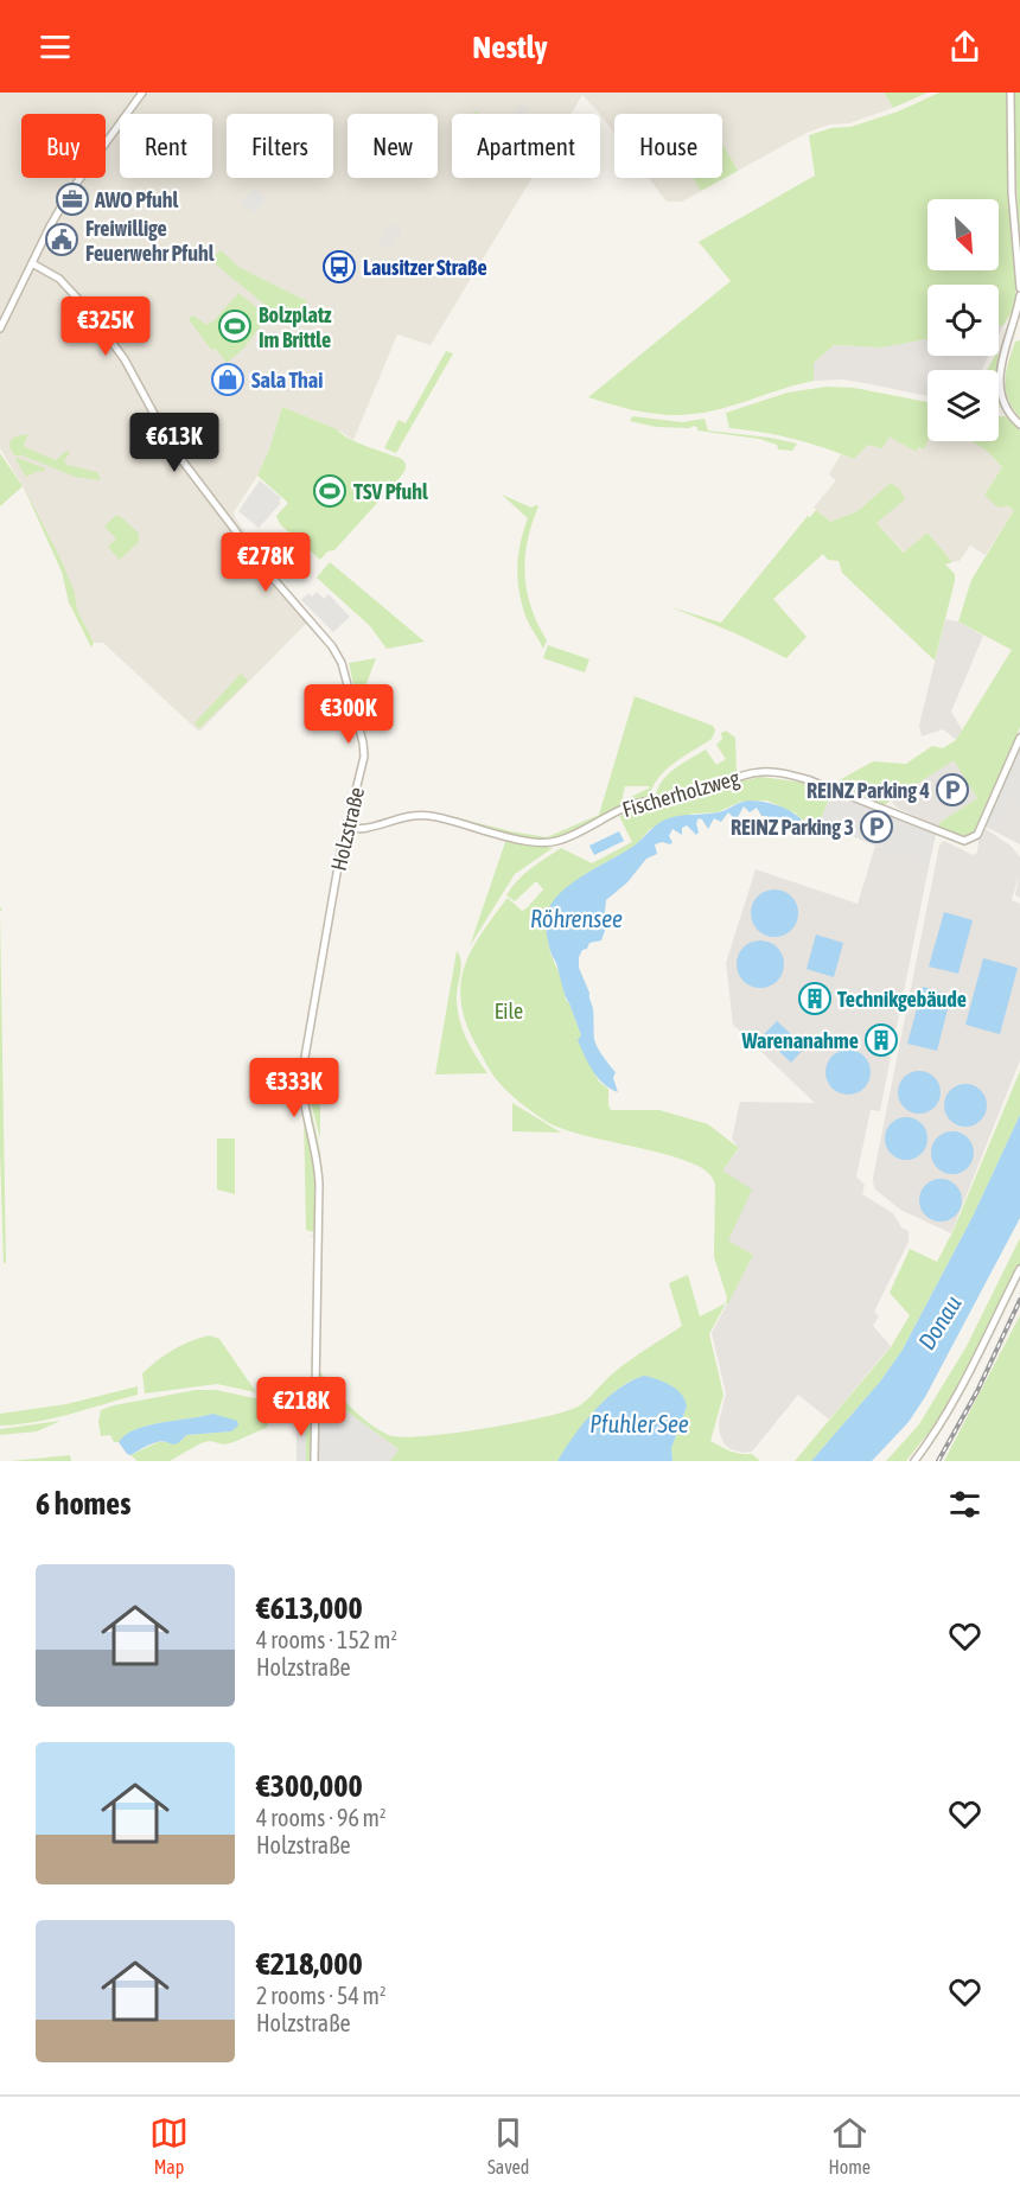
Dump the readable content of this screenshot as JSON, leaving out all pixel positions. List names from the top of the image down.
{
  "streets": {
    "street": ["Fischerholzweg", "Holzstraße"]
  },
  "crossings": [
    ["Fischerholzweg", "Holzstraße"]
  ],
  "water": ["Röhrensee", "Donau", "Pfuhler See"],
  "parks": ["Eile"],
  "places": {
    "office": ["AWO Pfuhl"],
    "public building": ["Freiwillige Feuerwehr Pfuhl"],
    "bus stop": ["Lausitzer Straße"],
    "sports": ["Bolzplatz Im Brittle", "TSV Pfuhl"],
    "shop": ["Sala Thai"],
    "parking": ["REINZ Parking 4", "REINZ Parking 3"],
    "building": ["Technikgebäude", "Warenanahme"]
  },
  "north": "bottom right",
  "page": {
    "header": "Nestly",
    "chip": [
      "Buy",
      "Rent",
      "Filters",
      "New",
      "Apartment",
      "House"
    ],
    "price": [
      "€325K",
      "€613K",
      "€278K",
      "€300K",
      "€333K",
      "€218K"
    ],
    "heading": "6 homes",
    "list": [
      {
        "name": "€613,000",
        "note": "4 rooms · 152 m² · Holzstraße"
      },
      {
        "name": "€300,000",
        "note": "4 rooms · 96 m² · Holzstraße"
      },
      {
        "name": "€218,000",
        "note": "2 rooms · 54 m² · Holzstraße"
      }
    ],
    "tabs": ["Map", "Saved", "Home"]
  }
}
